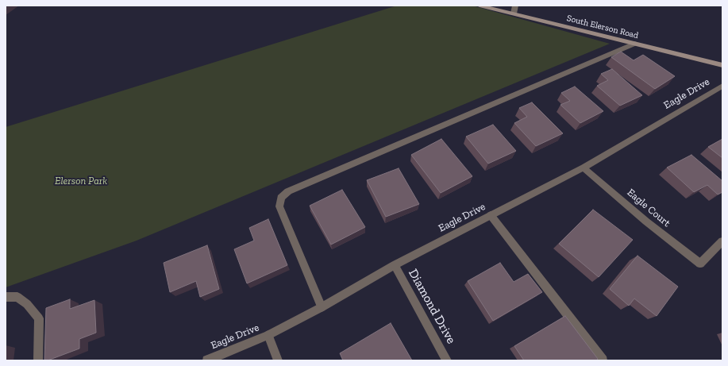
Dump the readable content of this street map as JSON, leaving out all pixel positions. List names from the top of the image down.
{
  "streets": {
    "street": [
      "South Elerson Road",
      "Eagle Drive",
      "Eagle Court",
      "Diamond Drive"
    ]
  },
  "crossings": [
    ["Eagle Drive", "Eagle Court"],
    ["Eagle Drive", "Diamond Drive"]
  ],
  "parks": ["Elerson Park"]
}
